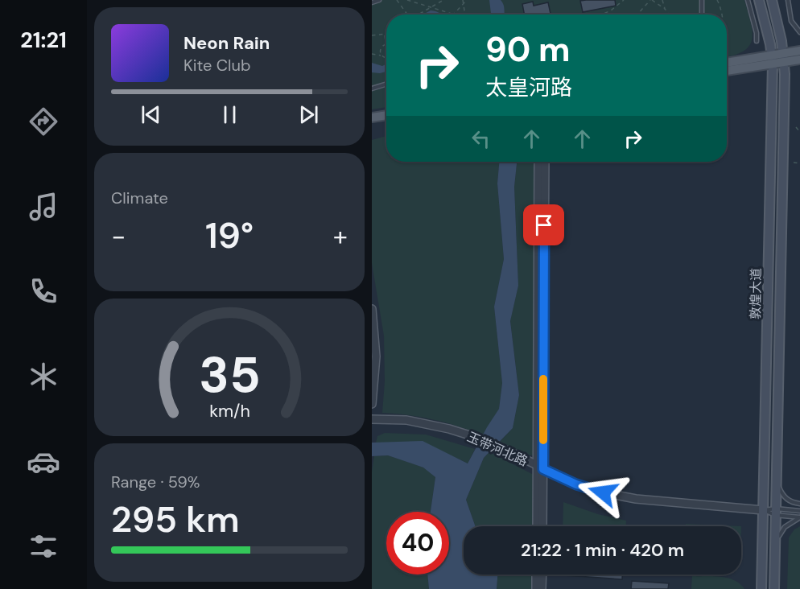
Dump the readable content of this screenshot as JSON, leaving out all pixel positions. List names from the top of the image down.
{
  "streets": {
    "main road": ["敦煌大道"],
    "street": ["玉带河北路"]
  },
  "crossings": [
    ["敦煌大道", "玉带河北路"]
  ],
  "page": {
    "tabs": "21:21",
    "turn": ["90 m", "太皇河路"],
    "song": ["Neon Rain", "Kite Club"],
    "tile": [
      "Climate",
      ["Range · 59%", "295 km"]
    ],
    "heat": ["−", "19°", "+"],
    "limit": "40",
    "trip": "21:22 · 1 min · 420 m",
    "gauge": ["35", "km/h"]
  }
}
